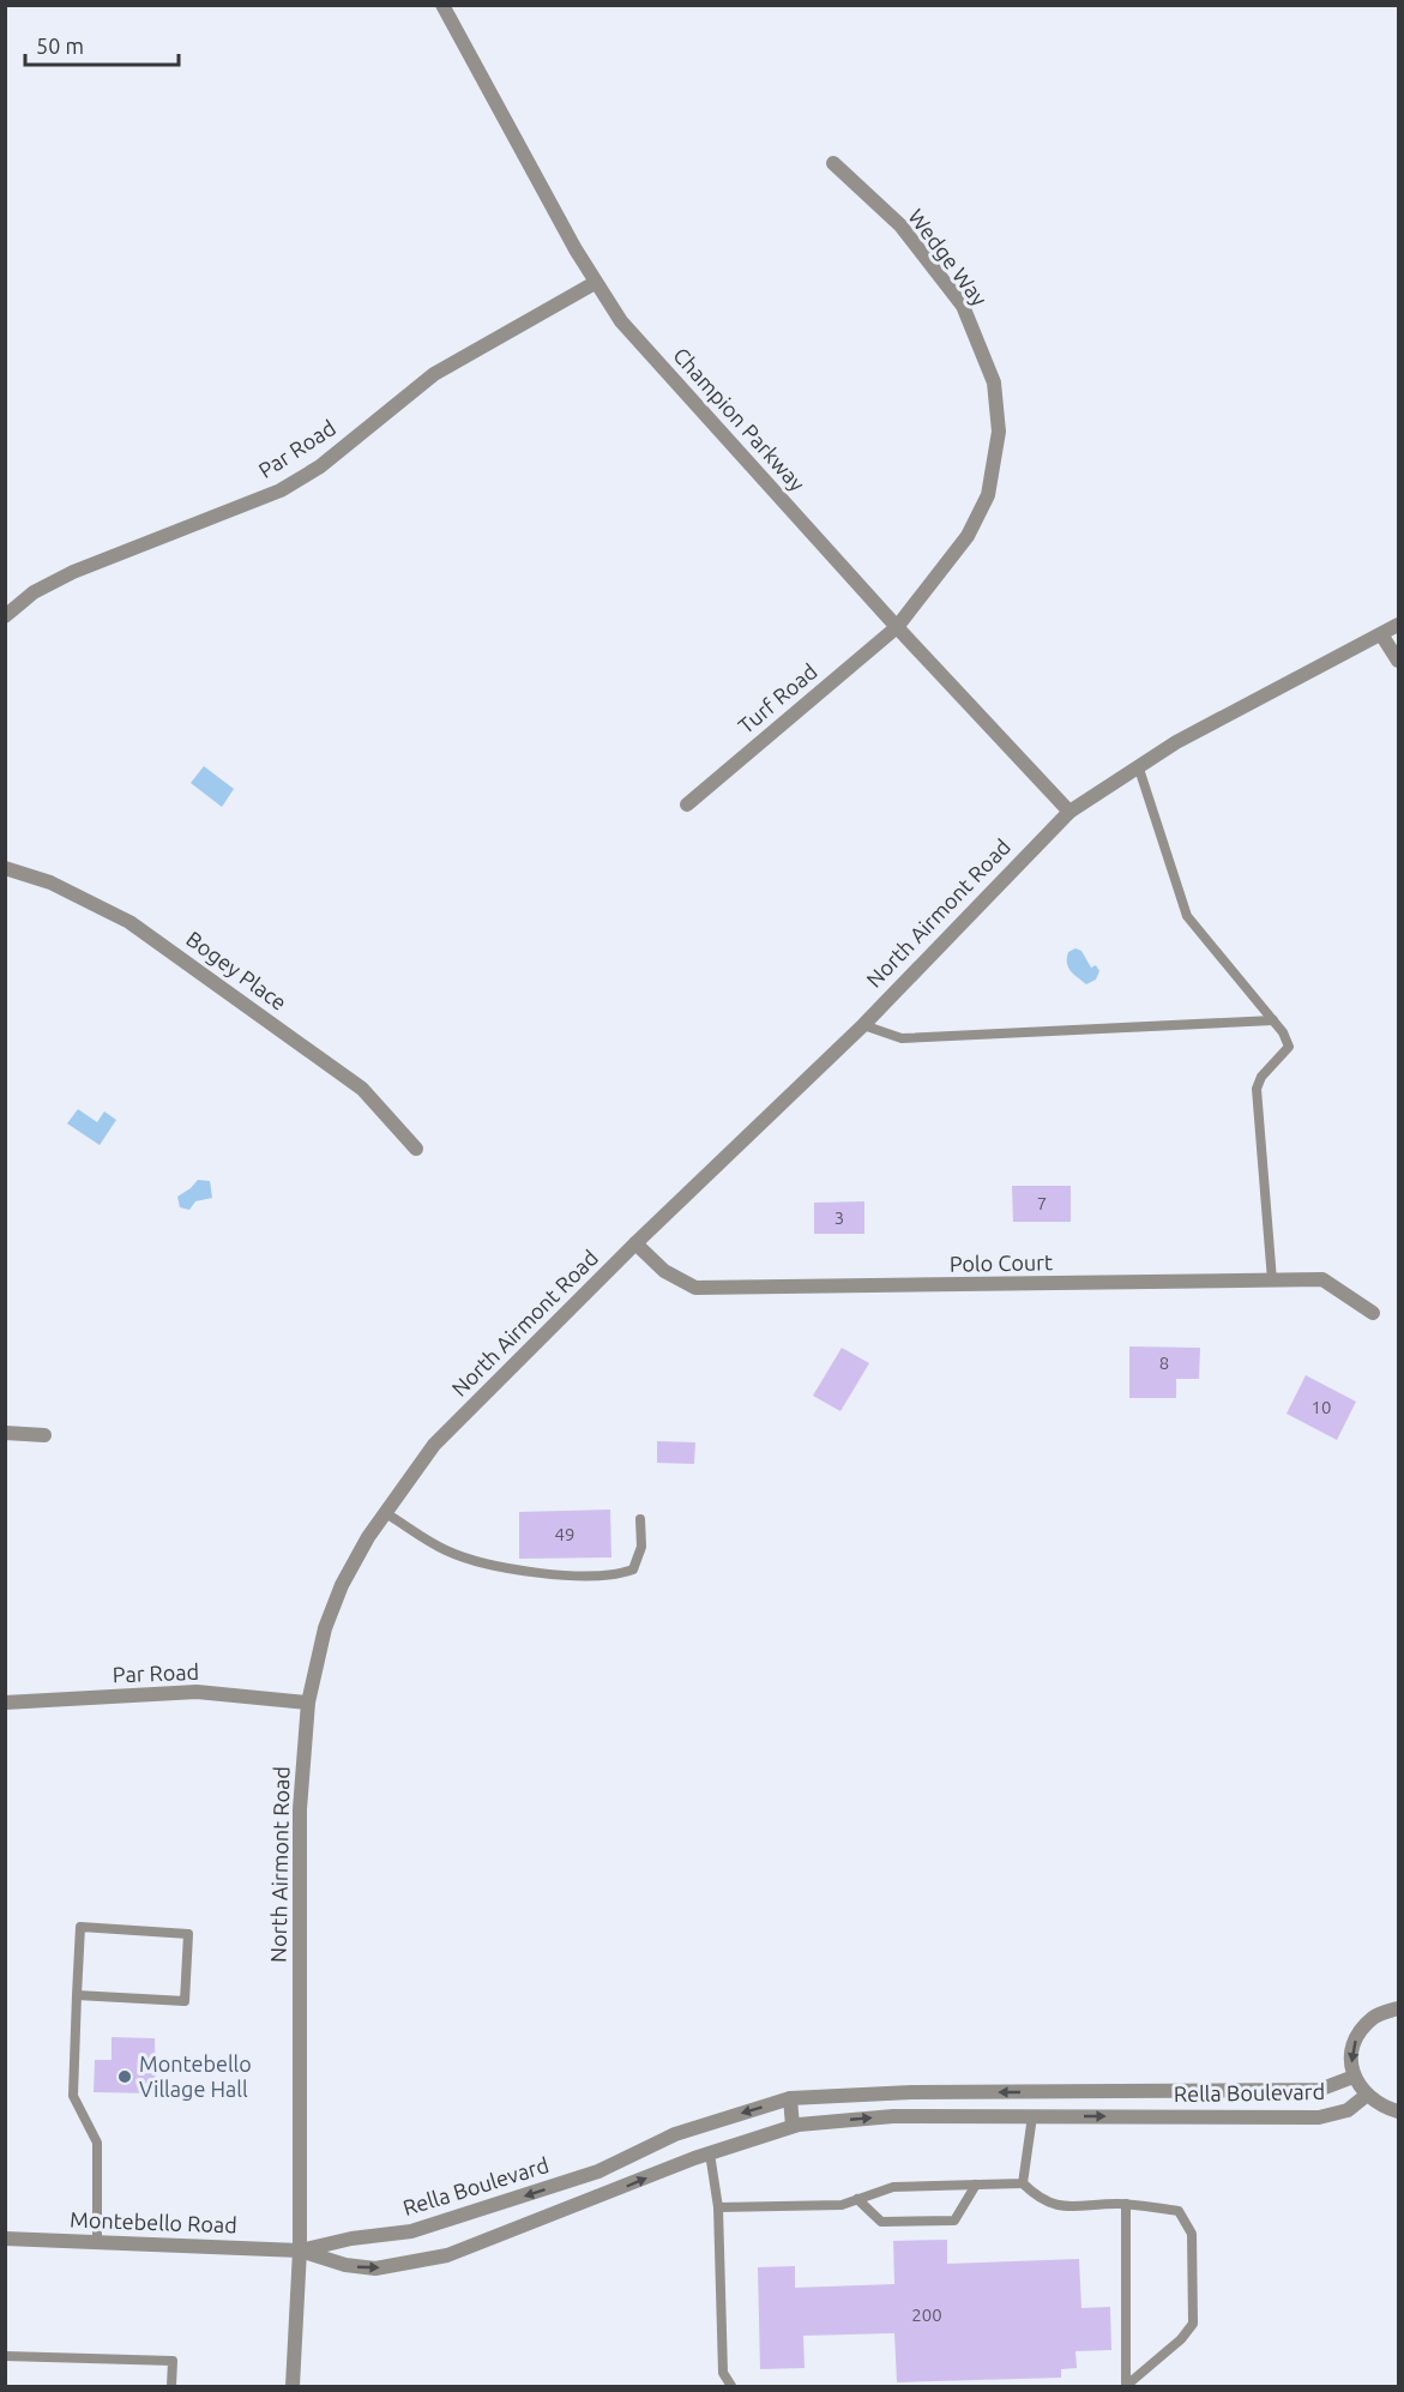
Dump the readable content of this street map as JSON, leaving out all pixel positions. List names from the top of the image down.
{
  "streets": {
    "street": [
      "Wedge Way",
      "Champion Parkway",
      "Par Road",
      "Turf Road",
      "North Airmont Road",
      "Bogey Place",
      "Polo Court",
      "Rella Boulevard",
      "Montebello Road"
    ]
  },
  "crossings": [
    ["Wedge Way", "Champion Parkway"],
    ["Wedge Way", "Turf Road"],
    ["Champion Parkway", "Par Road"],
    ["Champion Parkway", "Turf Road"],
    ["Champion Parkway", "North Airmont Road"],
    ["Par Road", "North Airmont Road"],
    ["North Airmont Road", "Polo Court"],
    ["North Airmont Road", "Rella Boulevard"],
    ["North Airmont Road", "Montebello Road"],
    ["Rella Boulevard", "Montebello Road"]
  ],
  "places": ["Montebello Village Hall"],
  "house_numbers": [
    "7",
    "3",
    "8",
    "10",
    "49",
    "200"
  ],
  "scale_bar": "50 m"
}
